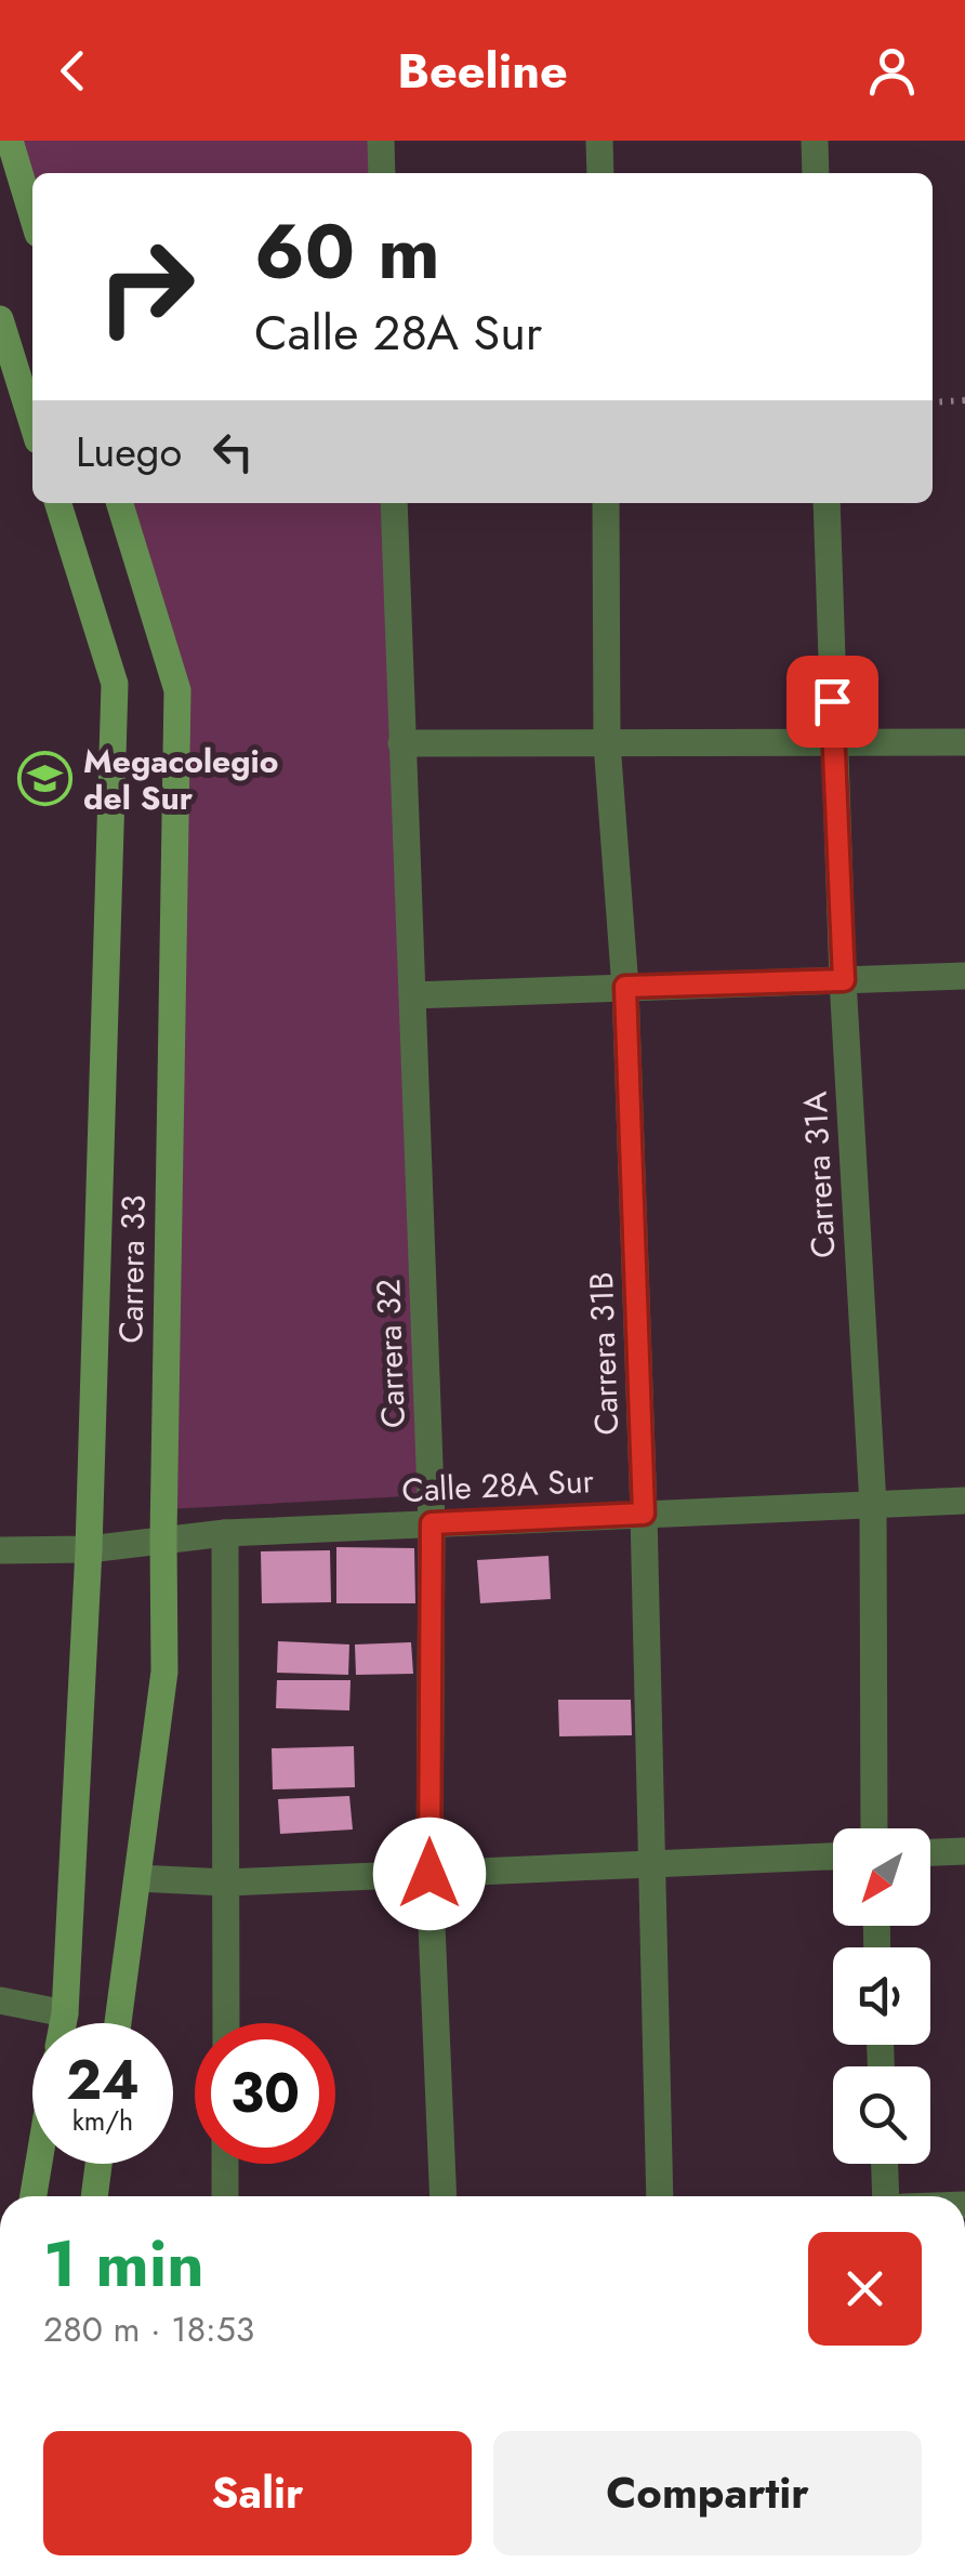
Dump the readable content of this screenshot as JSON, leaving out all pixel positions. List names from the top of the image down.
{
  "streets": {
    "main road": ["Carrera 33"],
    "street": [
      "Carrera 31A",
      "Carrera 32",
      "Carrera 31B",
      "Calle 28A Sur"
    ]
  },
  "crossings": [
    ["Carrera 31A", "Calle 28A Sur"],
    ["Carrera 33", "Calle 28A Sur"],
    ["Carrera 32", "Calle 28A Sur"],
    ["Carrera 31B", "Calle 28A Sur"]
  ],
  "places": {
    "school or university": ["Megacolegio del Sur"]
  },
  "north": "bottom left",
  "page": {
    "header": "Beeline",
    "turn": ["60 m", "Calle 28A Sur"],
    "then": "Luego",
    "speed": "24 km/h",
    "limit": "30",
    "heading": ["1 min", "280 m · 18:53"],
    "buttons": ["Salir", "Compartir"]
  }
}
